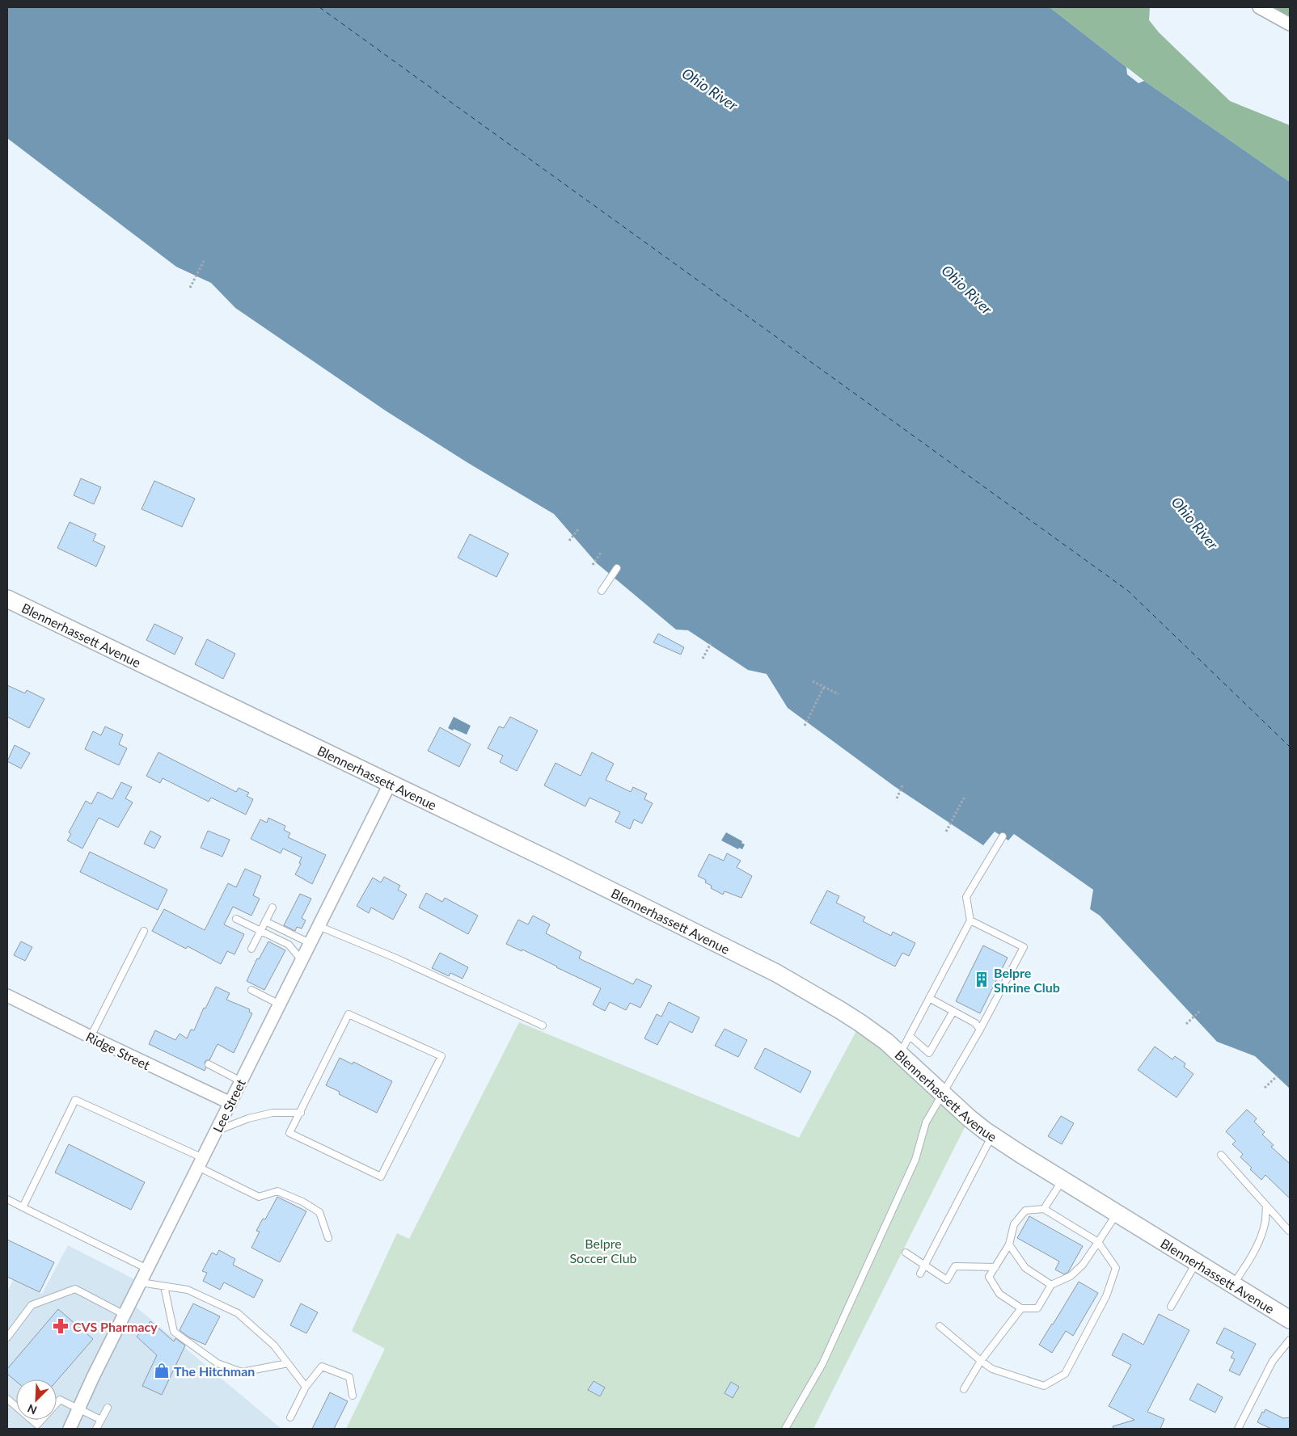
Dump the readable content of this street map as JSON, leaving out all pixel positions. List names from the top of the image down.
{
  "streets": {
    "street": ["Blennerhassett Avenue", "Ridge Street", "Lee Street"]
  },
  "crossings": [
    ["Blennerhassett Avenue", "Lee Street"],
    ["Ridge Street", "Lee Street"]
  ],
  "water": ["Ohio River"],
  "parks": ["Belpre Soccer Club"],
  "places": {
    "building": ["Belpre Shrine Club"],
    "pharmacy": ["CVS Pharmacy"],
    "shop": ["The Hitchman"]
  },
  "north": "bottom left"
}
